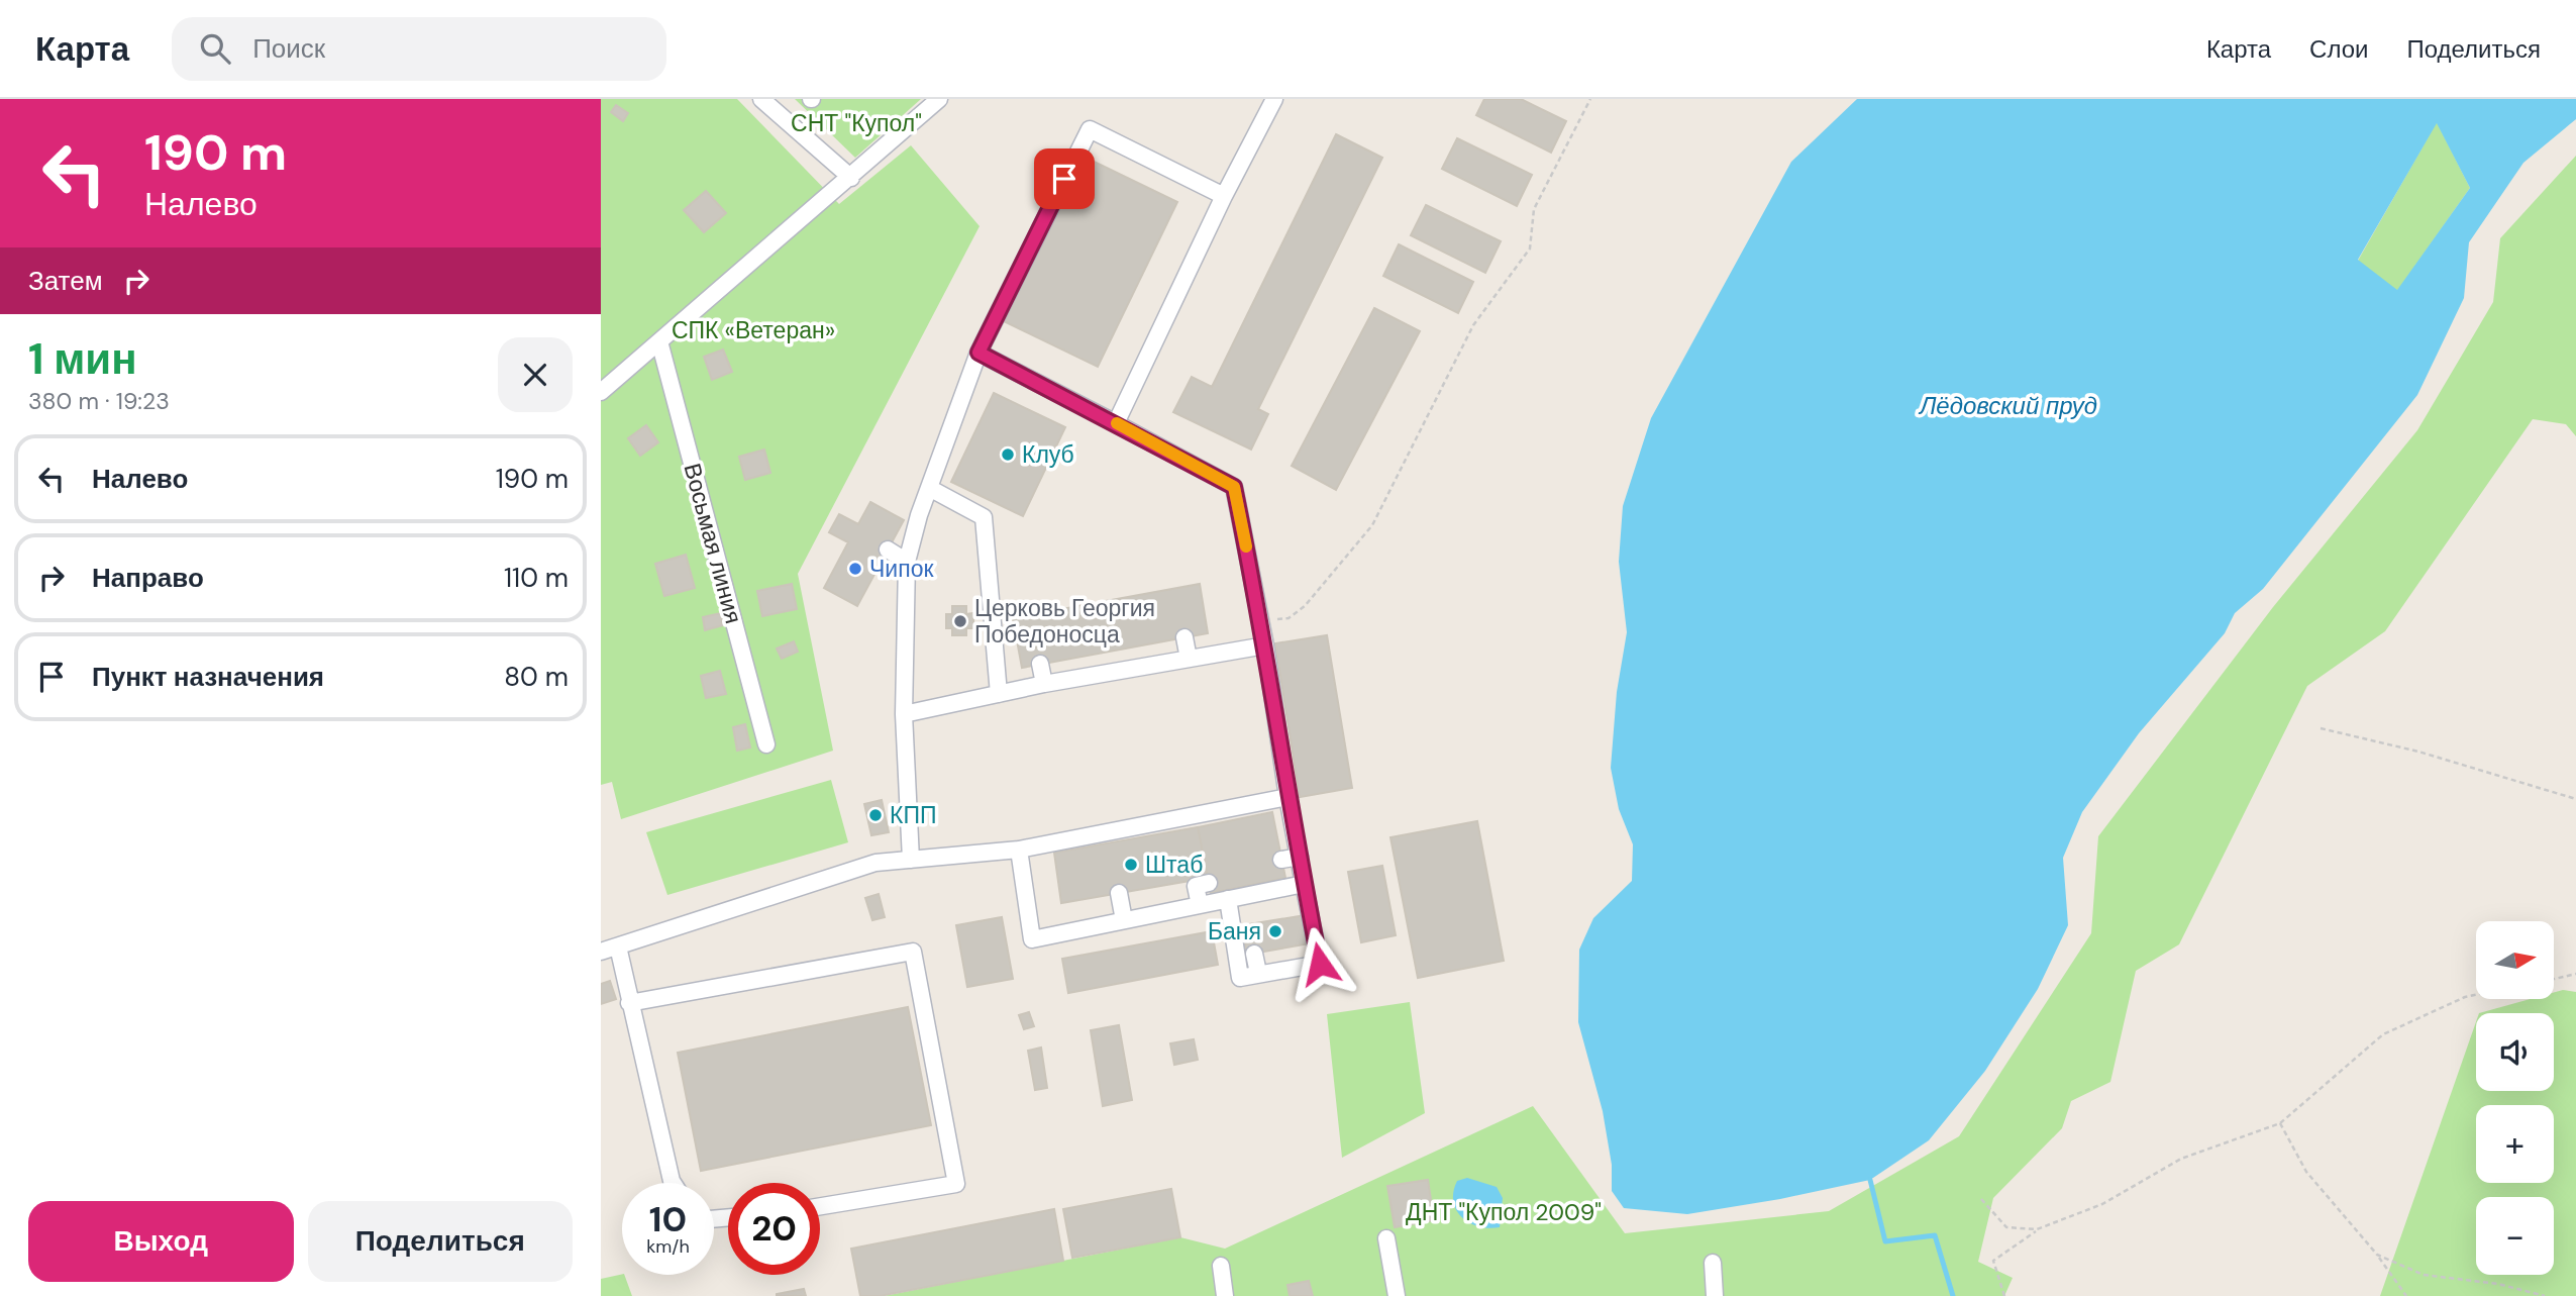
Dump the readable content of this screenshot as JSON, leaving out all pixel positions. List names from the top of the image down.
{
  "streets": {
    "street": ["Восьмая линия"]
  },
  "water": ["Лёдовский пруд"],
  "parks": ["СНТ \"Купол\"", "СПК «Ветеран»", "ДНТ \"Купол 2009\""],
  "places": [
    "Клуб",
    "Чипок",
    "Церковь Георгия Победоносца",
    "КПП",
    "Штаб",
    "Баня"
  ],
  "north": "right",
  "page": {
    "header": "Карта",
    "search": "Поиск",
    "nav": ["Карта", "Слои", "Поделиться"],
    "turn": ["190 m", "Налево"],
    "then": "Затем",
    "heading": ["1 мин", "380 m · 19:23"],
    "list": [
      {
        "name": "Налево",
        "value": "190 m"
      },
      {
        "name": "Направо",
        "value": "110 m"
      },
      {
        "name": "Пункт назначения",
        "value": "80 m"
      }
    ],
    "map_buttons": ["+", "−"],
    "speed": "10 km/h",
    "limit": "20",
    "buttons": ["Выход", "Поделиться"]
  }
}
